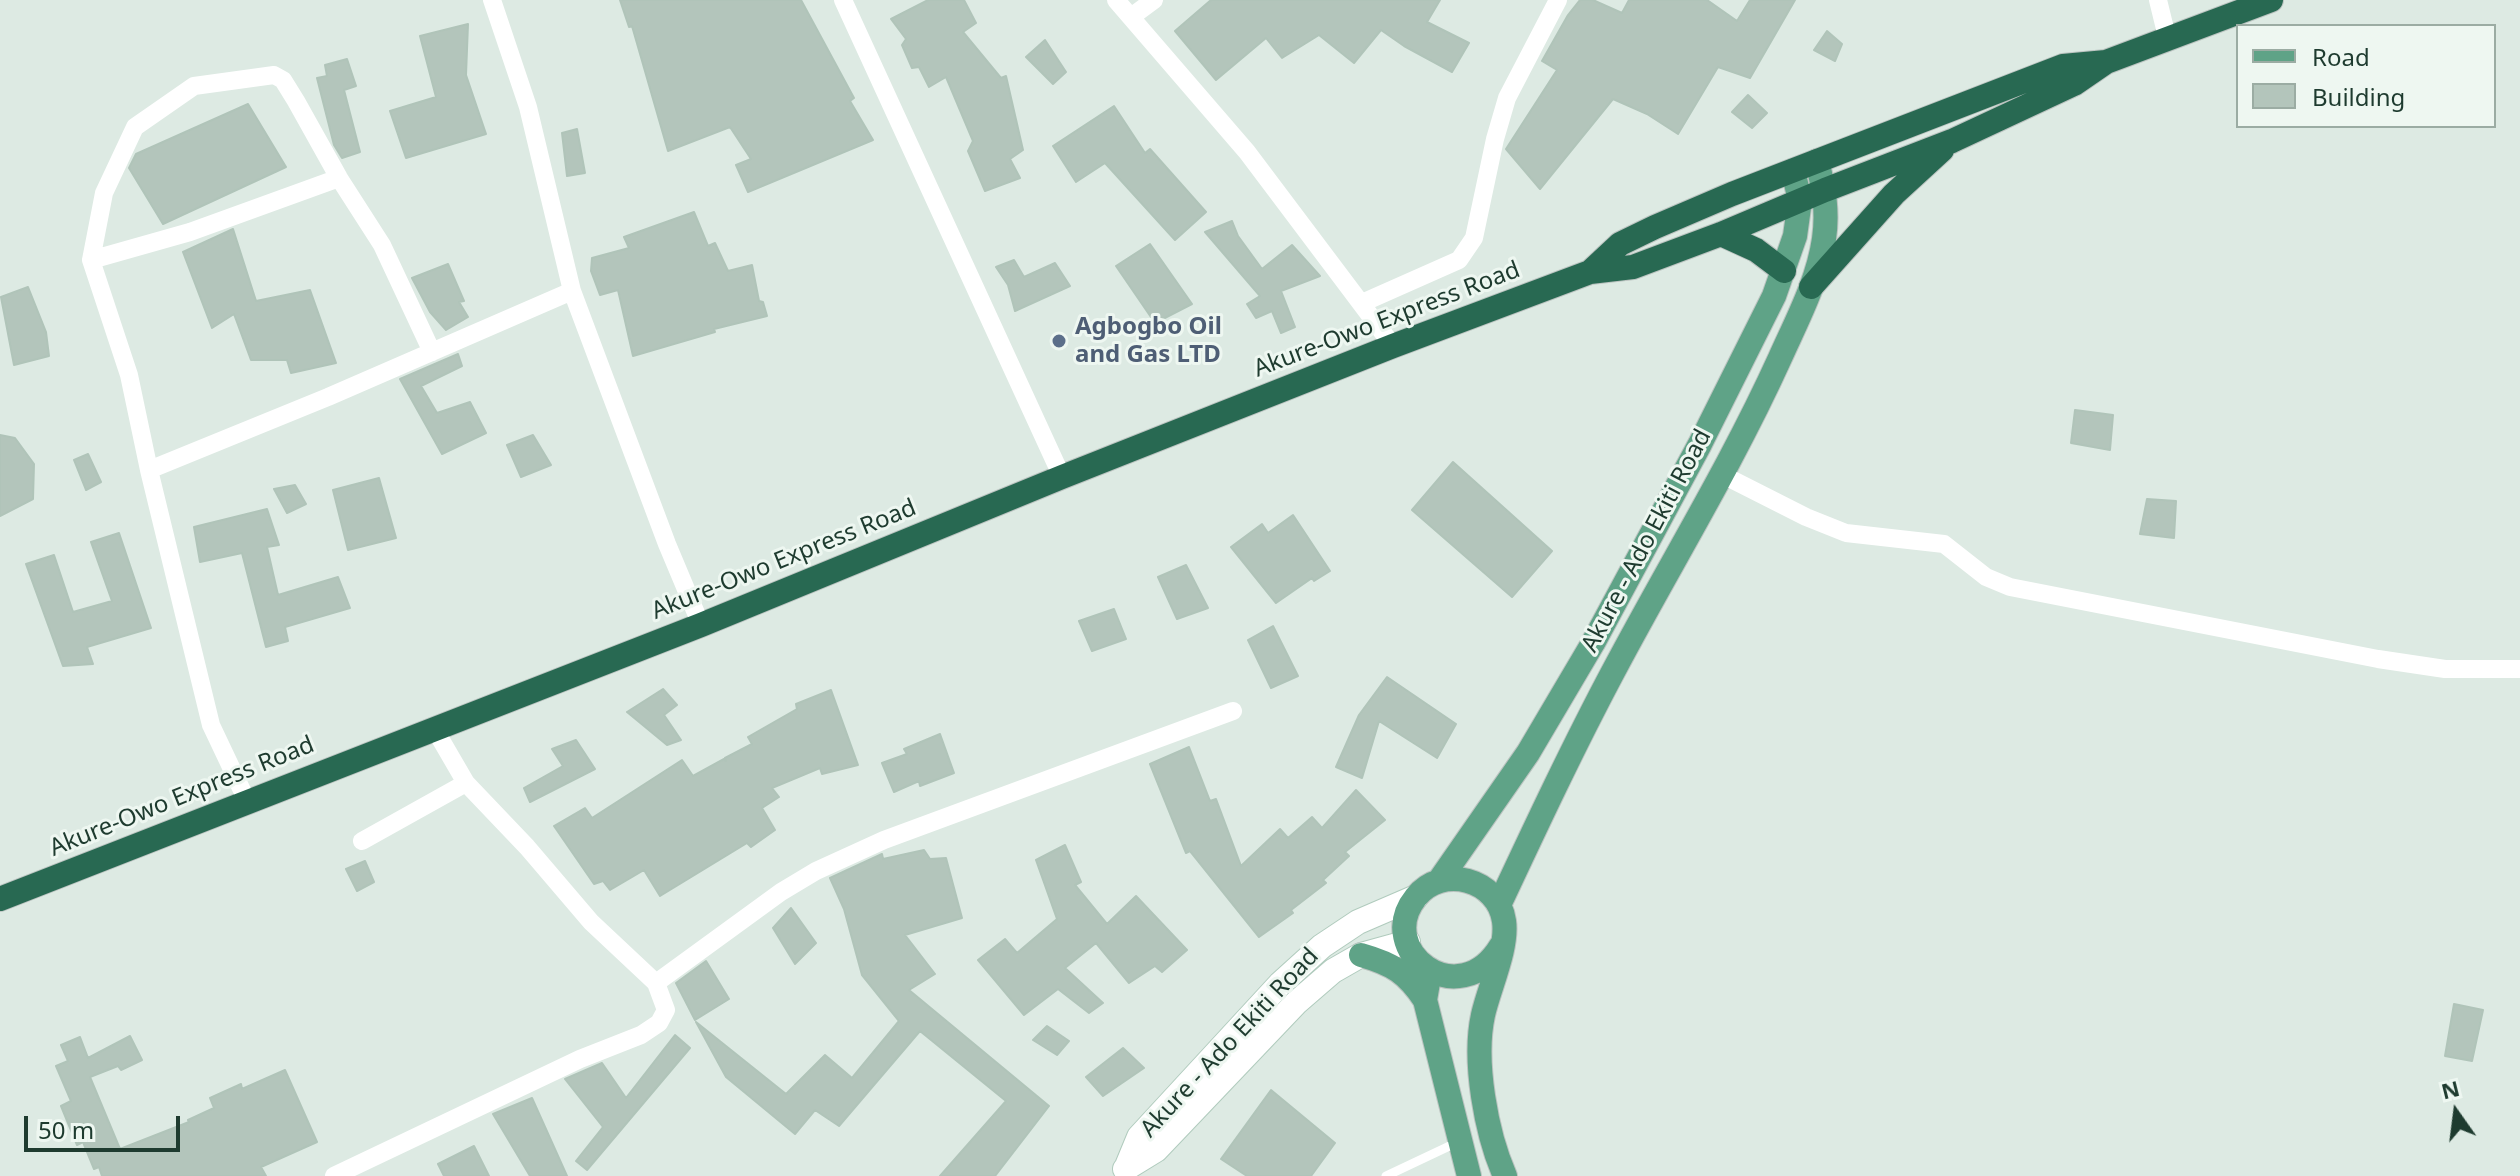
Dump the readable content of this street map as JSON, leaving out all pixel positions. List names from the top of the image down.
{
  "streets": {
    "highway": ["Akure-Owo Express Road"],
    "main road": ["Akure - Ado Ekiti Road"]
  },
  "crossings": [
    ["Akure-Owo Express Road", "Akure - Ado Ekiti Road"]
  ],
  "places": ["Agbogbo Oil and Gas LTD"],
  "legend": ["Road", "Building"],
  "scale_bar": "50 m",
  "north": "top"
}
